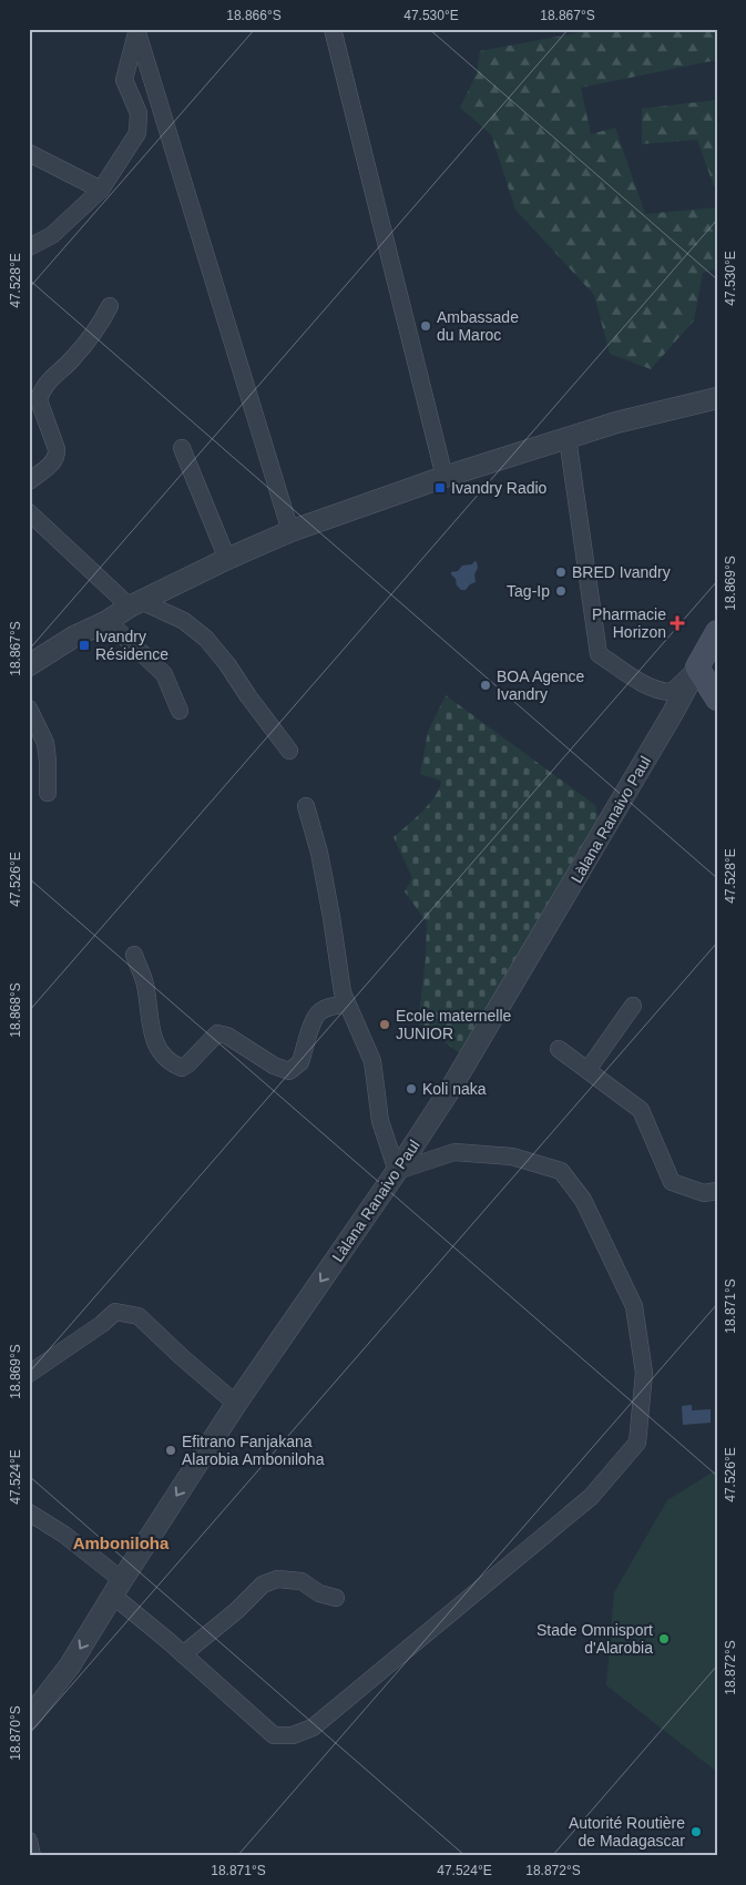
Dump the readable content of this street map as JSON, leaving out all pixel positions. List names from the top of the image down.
{
  "streets": {
    "street": ["Làlana Ranaivo Paul"]
  },
  "one_way": ["Làlana Ranaivo Paul"],
  "districts": ["Amboniloha"],
  "places": {
    "other": [
      "Ambassade du Maroc",
      "BRED Ivandry",
      "Tag-Ip",
      "BOA Agence Ivandry",
      "Ecole maternelle JUNIOR",
      "Koli naka",
      "Efitrano Fanjakana Alarobia Amboniloha",
      "Stade Omnisport d'Alarobia",
      "Autorité Routière de Madagascar"
    ],
    "transit": ["Ivandry Radio", "Ivandry Résidence"],
    "health": ["Pharmacie Horizon"]
  },
  "coordinates": [
    "18.866°S",
    "47.530°E",
    "18.867°S",
    "47.528°E",
    "18.869°S",
    "47.526°E",
    "18.868°S",
    "18.871°S",
    "47.524°E",
    "18.872°S",
    "18.870°S"
  ]
}
